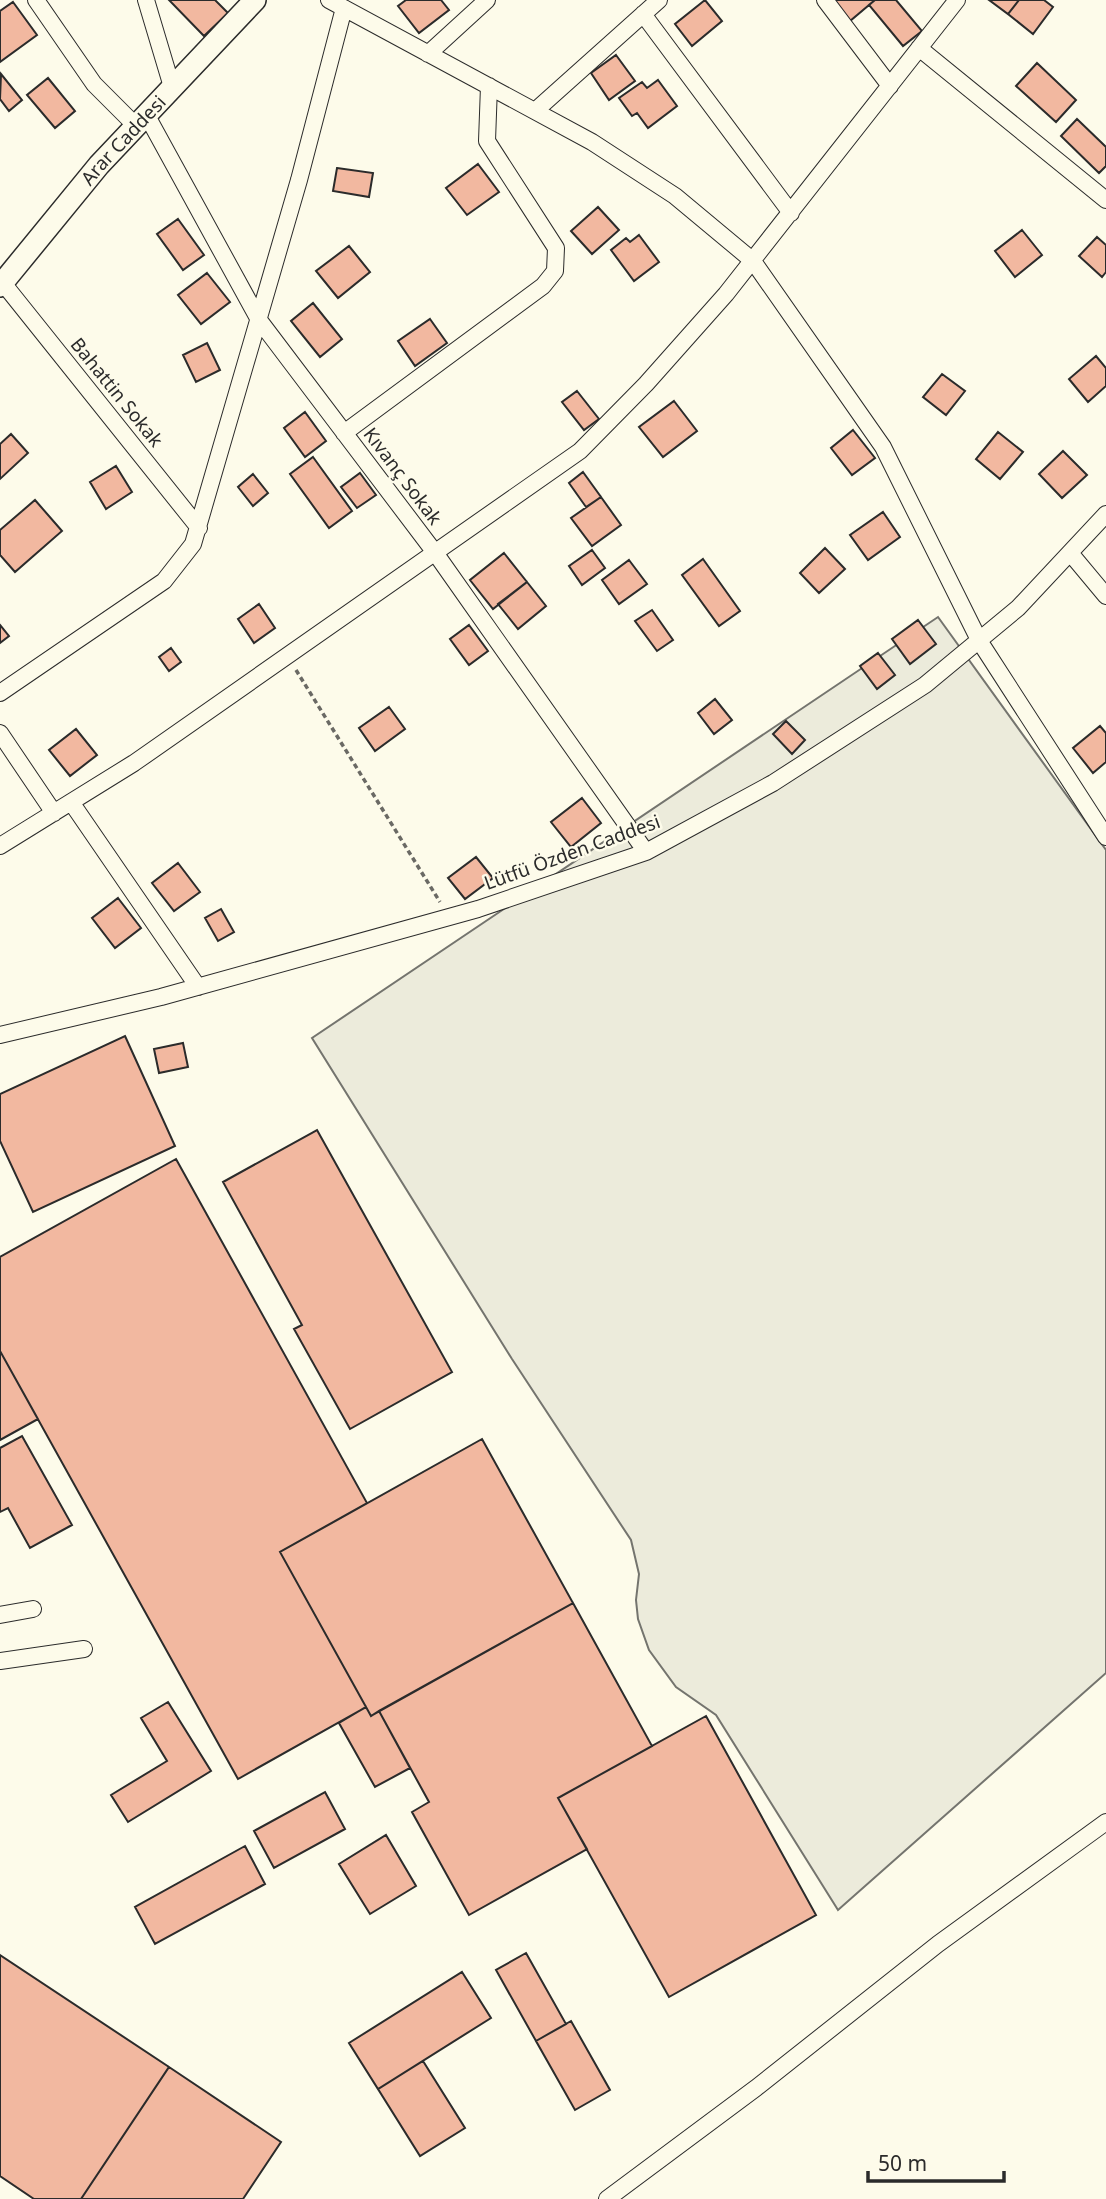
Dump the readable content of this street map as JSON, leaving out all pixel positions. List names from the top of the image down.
{
  "streets": {
    "street": [
      "Arar Caddesi",
      "Bahattin Sokak",
      "Kıvanç Sokak",
      "Lütfü Özden Caddesi"
    ]
  },
  "crossings": [
    ["Arar Caddesi", "Bahattin Sokak"],
    ["Arar Caddesi", "Kıvanç Sokak"],
    ["Kıvanç Sokak", "Lütfü Özden Caddesi"]
  ],
  "scale_bar": "50 m"
}
